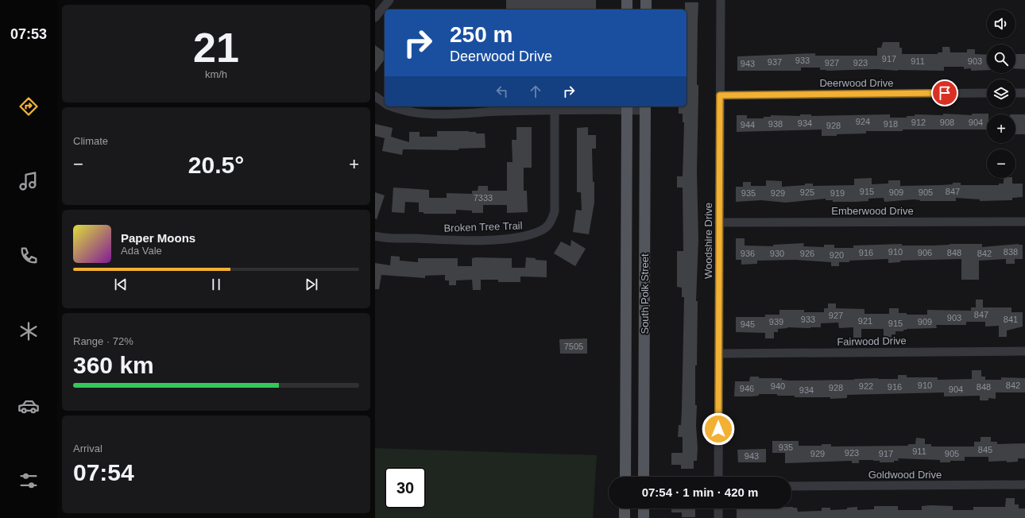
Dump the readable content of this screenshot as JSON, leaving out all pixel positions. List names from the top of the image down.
{
  "streets": {
    "main road": ["South Polk Street"],
    "street": [
      "Deerwood Drive",
      "Emberwood Drive",
      "Broken Tree Trail",
      "Woodshire Drive",
      "Fairwood Drive",
      "Goldwood Drive"
    ]
  },
  "crossings": [
    ["Deerwood Drive", "Woodshire Drive"],
    ["Emberwood Drive", "Woodshire Drive"],
    ["Woodshire Drive", "Fairwood Drive"]
  ],
  "house_numbers": [
    "917",
    "933",
    "911",
    "903",
    "937",
    "927",
    "923",
    "943",
    "924",
    "912",
    "908",
    "904",
    "934",
    "938",
    "918",
    "944",
    "928",
    "915",
    "847",
    "925",
    "909",
    "905",
    "935",
    "929",
    "919",
    "7333",
    "910",
    "838",
    "916",
    "906",
    "848",
    "936",
    "930",
    "926",
    "842",
    "920",
    "847",
    "927",
    "903",
    "933",
    "841",
    "921",
    "939",
    "909",
    "915",
    "945",
    "7505",
    "910",
    "842",
    "940",
    "922",
    "916",
    "848",
    "928",
    "946",
    "904",
    "934",
    "935",
    "845",
    "911",
    "923",
    "929",
    "917",
    "905",
    "943"
  ],
  "page": {
    "tabs": "07:53",
    "tile": [
      ["21", "km/h"],
      "Climate",
      ["Range · 72%", "360 km"],
      ["Arrival", "07:54"]
    ],
    "map_buttons": ["+", "−"],
    "turn": ["250 m", "Deerwood Drive"],
    "heat": ["−", "20.5°", "+"],
    "song": ["Paper Moons", "Ada Vale"],
    "limit": "30",
    "trip": "07:54 · 1 min · 420 m"
  }
}
